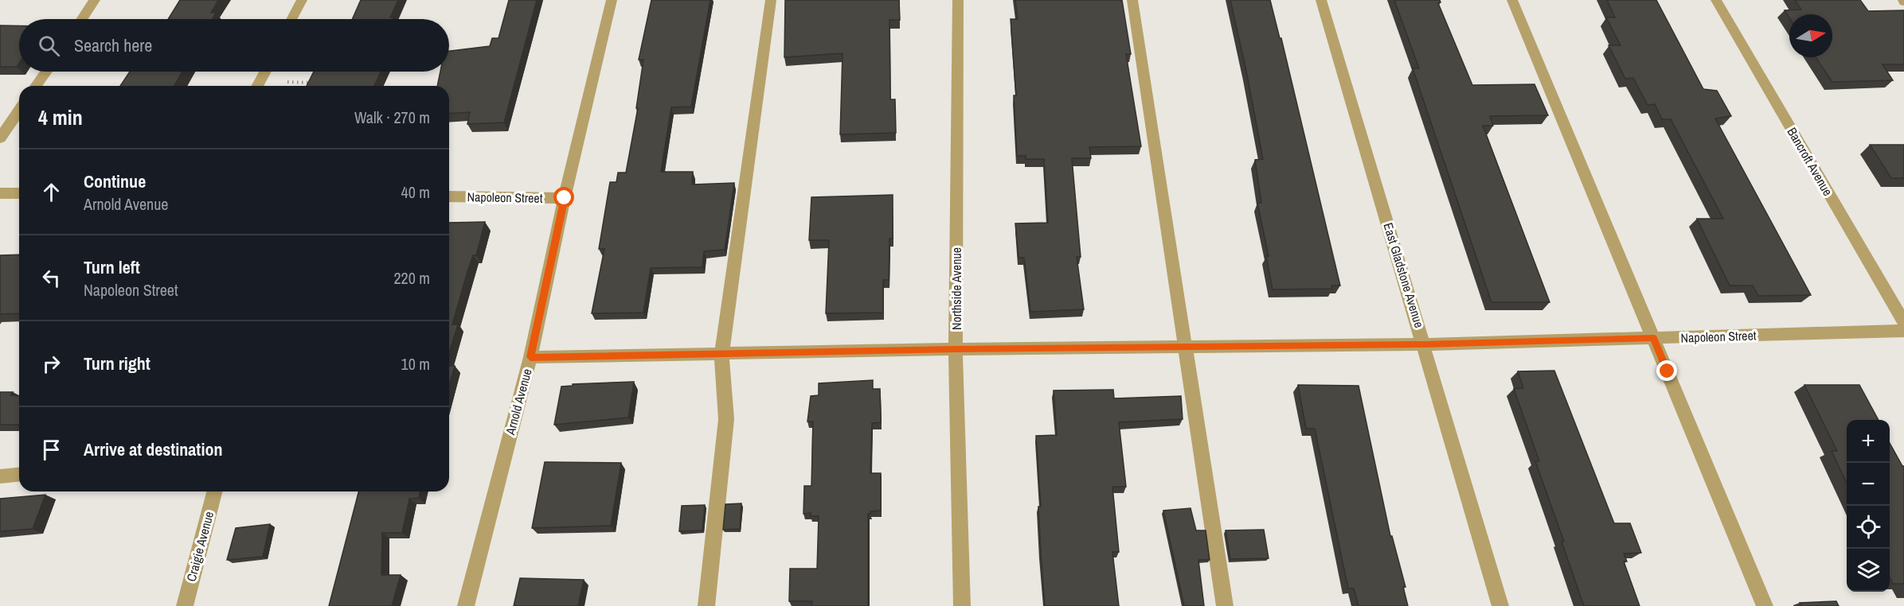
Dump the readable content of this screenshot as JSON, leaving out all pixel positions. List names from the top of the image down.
{
  "streets": {
    "street": [
      "Bancroft Avenue",
      "Napoleon Street",
      "East Gladstone Avenue",
      "Northside Avenue",
      "Arnold Avenue",
      "Craigie Avenue"
    ]
  },
  "crossings": [
    ["Napoleon Street", "East Gladstone Avenue"],
    ["Napoleon Street", "Northside Avenue"],
    ["Napoleon Street", "Arnold Avenue"]
  ],
  "north": "right",
  "page": {
    "search": "Search here",
    "heading": ["4 min", "Walk · 270 m"],
    "list": [
      ["Continue", "Arnold Avenue", "40 m"],
      ["Turn left", "Napoleon Street", "220 m"],
      ["Turn right", "10 m"],
      "Arrive at destination"
    ],
    "map_buttons": ["+", "−"]
  }
}
